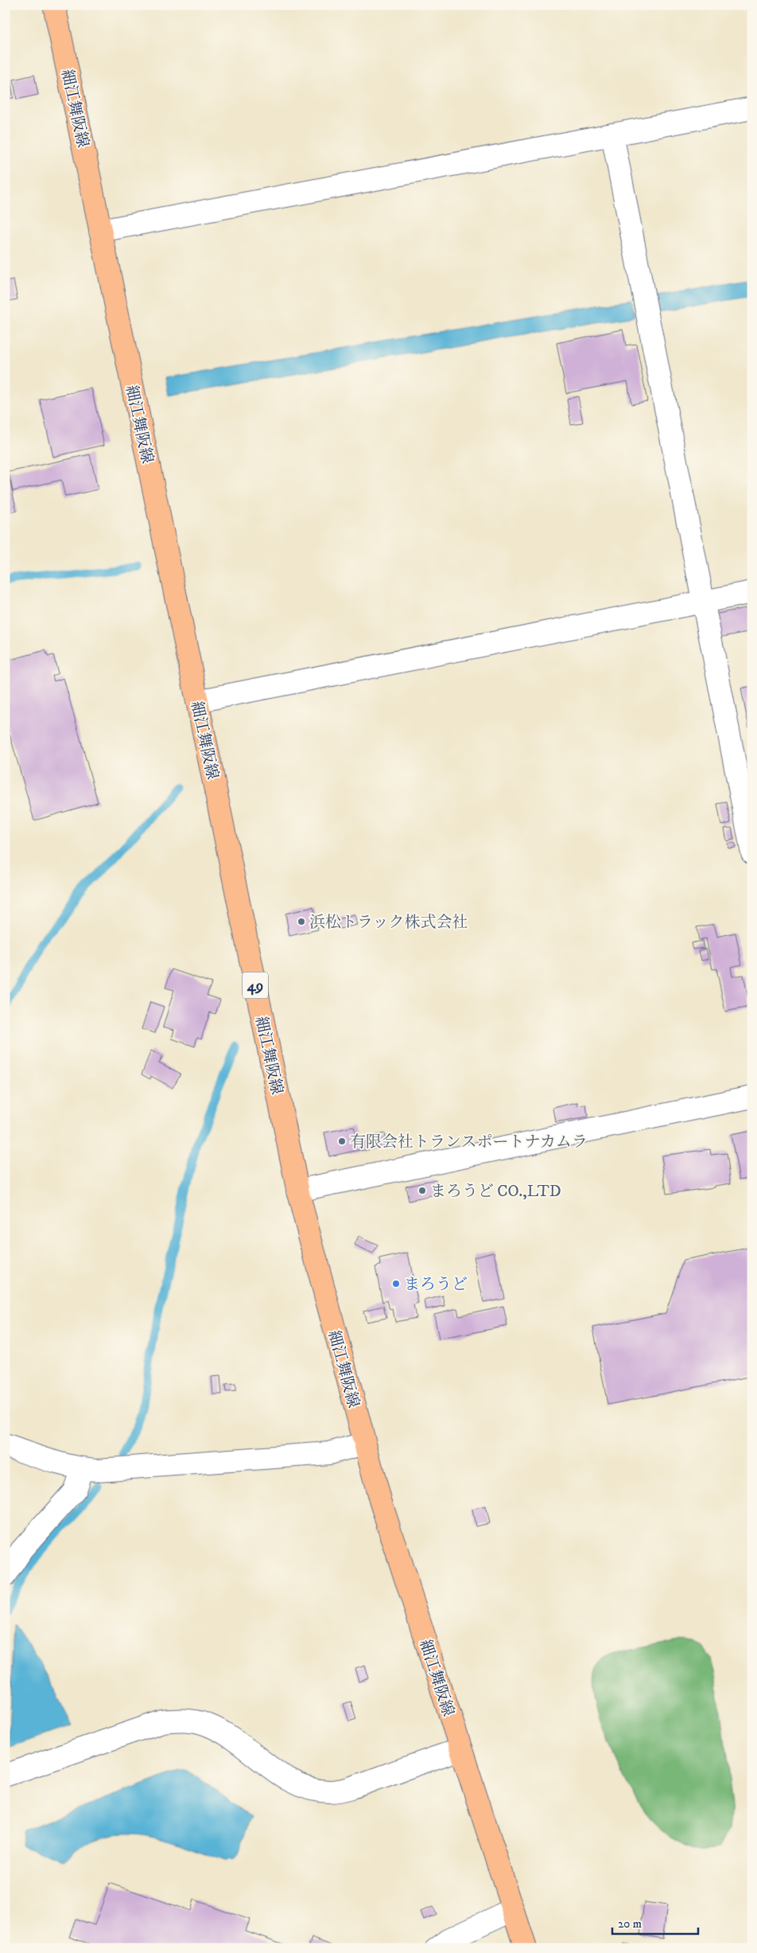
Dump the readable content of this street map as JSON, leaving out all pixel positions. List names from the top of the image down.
{
  "streets": {
    "main road": ["細江舞阪線", "49"]
  },
  "places": [
    "浜松トラック株式会社",
    "有限会社トランスポートナカムラ",
    "まろうど CO.,LTD",
    "まろうど"
  ],
  "scale_bar": "20 m"
}
